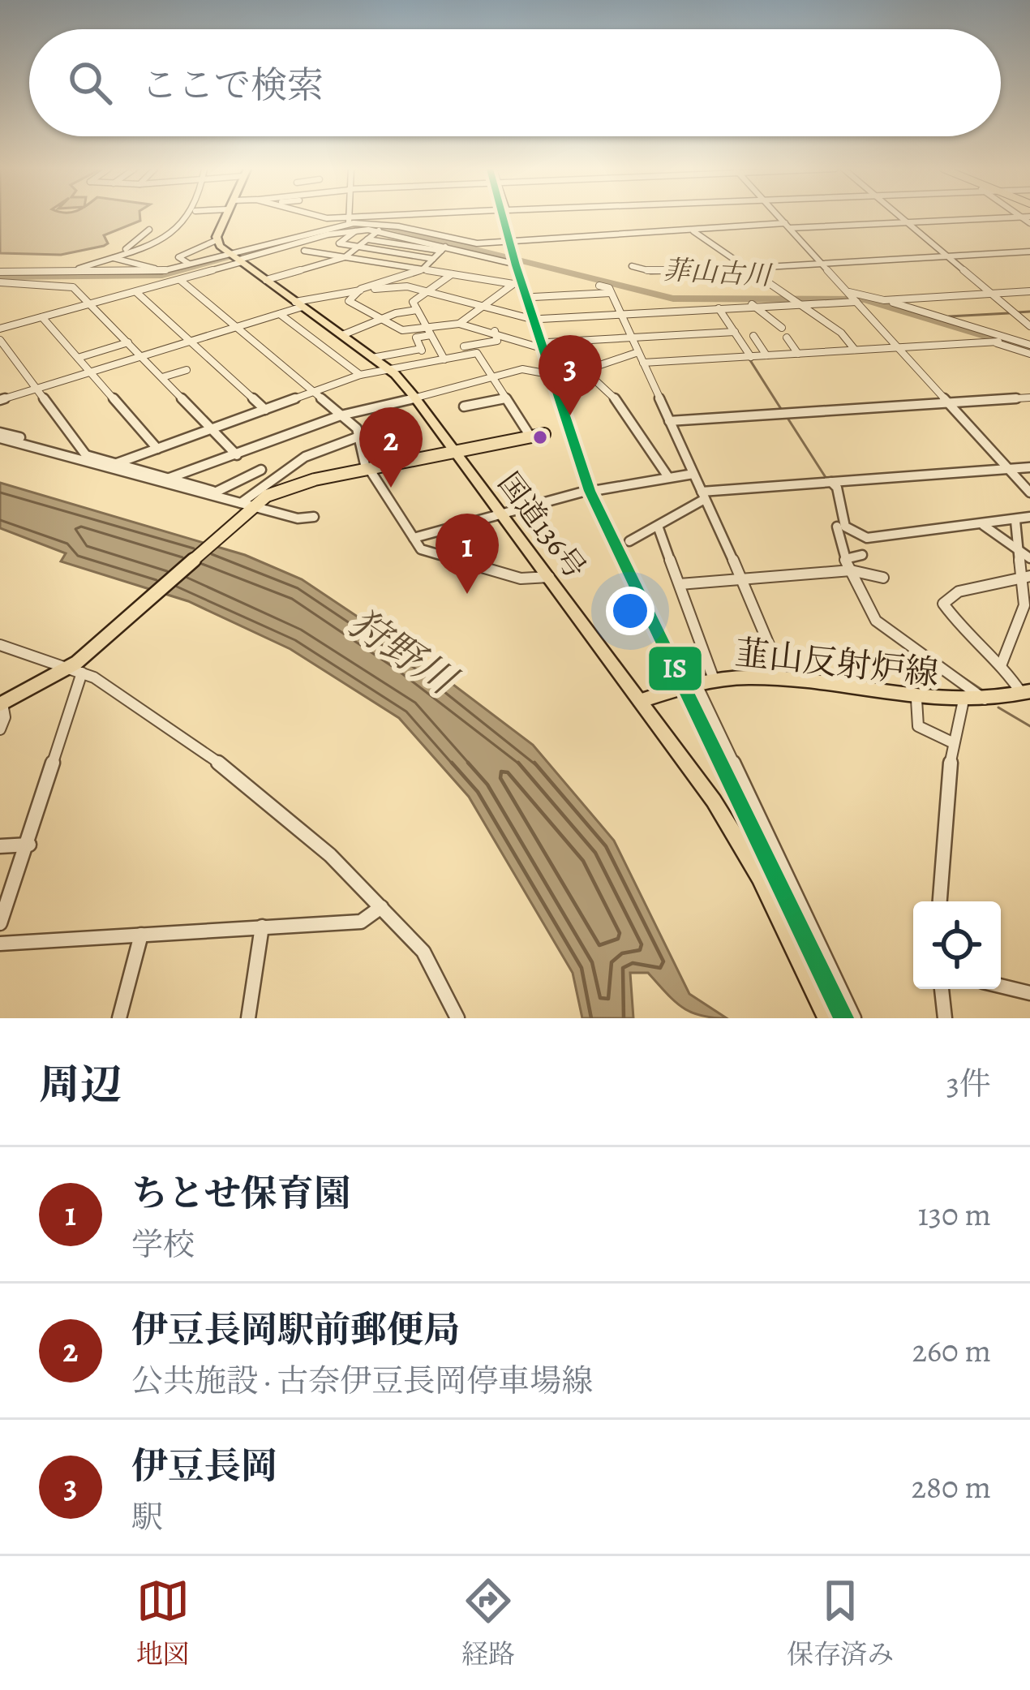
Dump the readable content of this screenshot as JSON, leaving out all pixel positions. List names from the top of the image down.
{
  "streets": {
    "highway": ["国道136号"],
    "main road": ["韮山反射炉線"]
  },
  "crossings": [
    ["国道136号", "韮山反射炉線"]
  ],
  "water": ["菲山古川", "狩野川"],
  "lines": ["transit line IS"],
  "page": {
    "search": "ここで検索",
    "pins": ["3", "2", "1"],
    "heading": ["周辺", "3件"],
    "list": [
      {
        "mark": "1",
        "name": "ちとせ保育園",
        "note": "学校",
        "value": "130 m"
      },
      {
        "mark": "2",
        "name": "伊豆長岡駅前郵便局",
        "note": "公共施設 · 古奈伊豆長岡停車場線",
        "value": "260 m"
      },
      {
        "mark": "3",
        "name": "伊豆長岡",
        "note": "駅",
        "value": "280 m"
      }
    ],
    "nav": ["地図", "経路", "保存済み"]
  }
}
